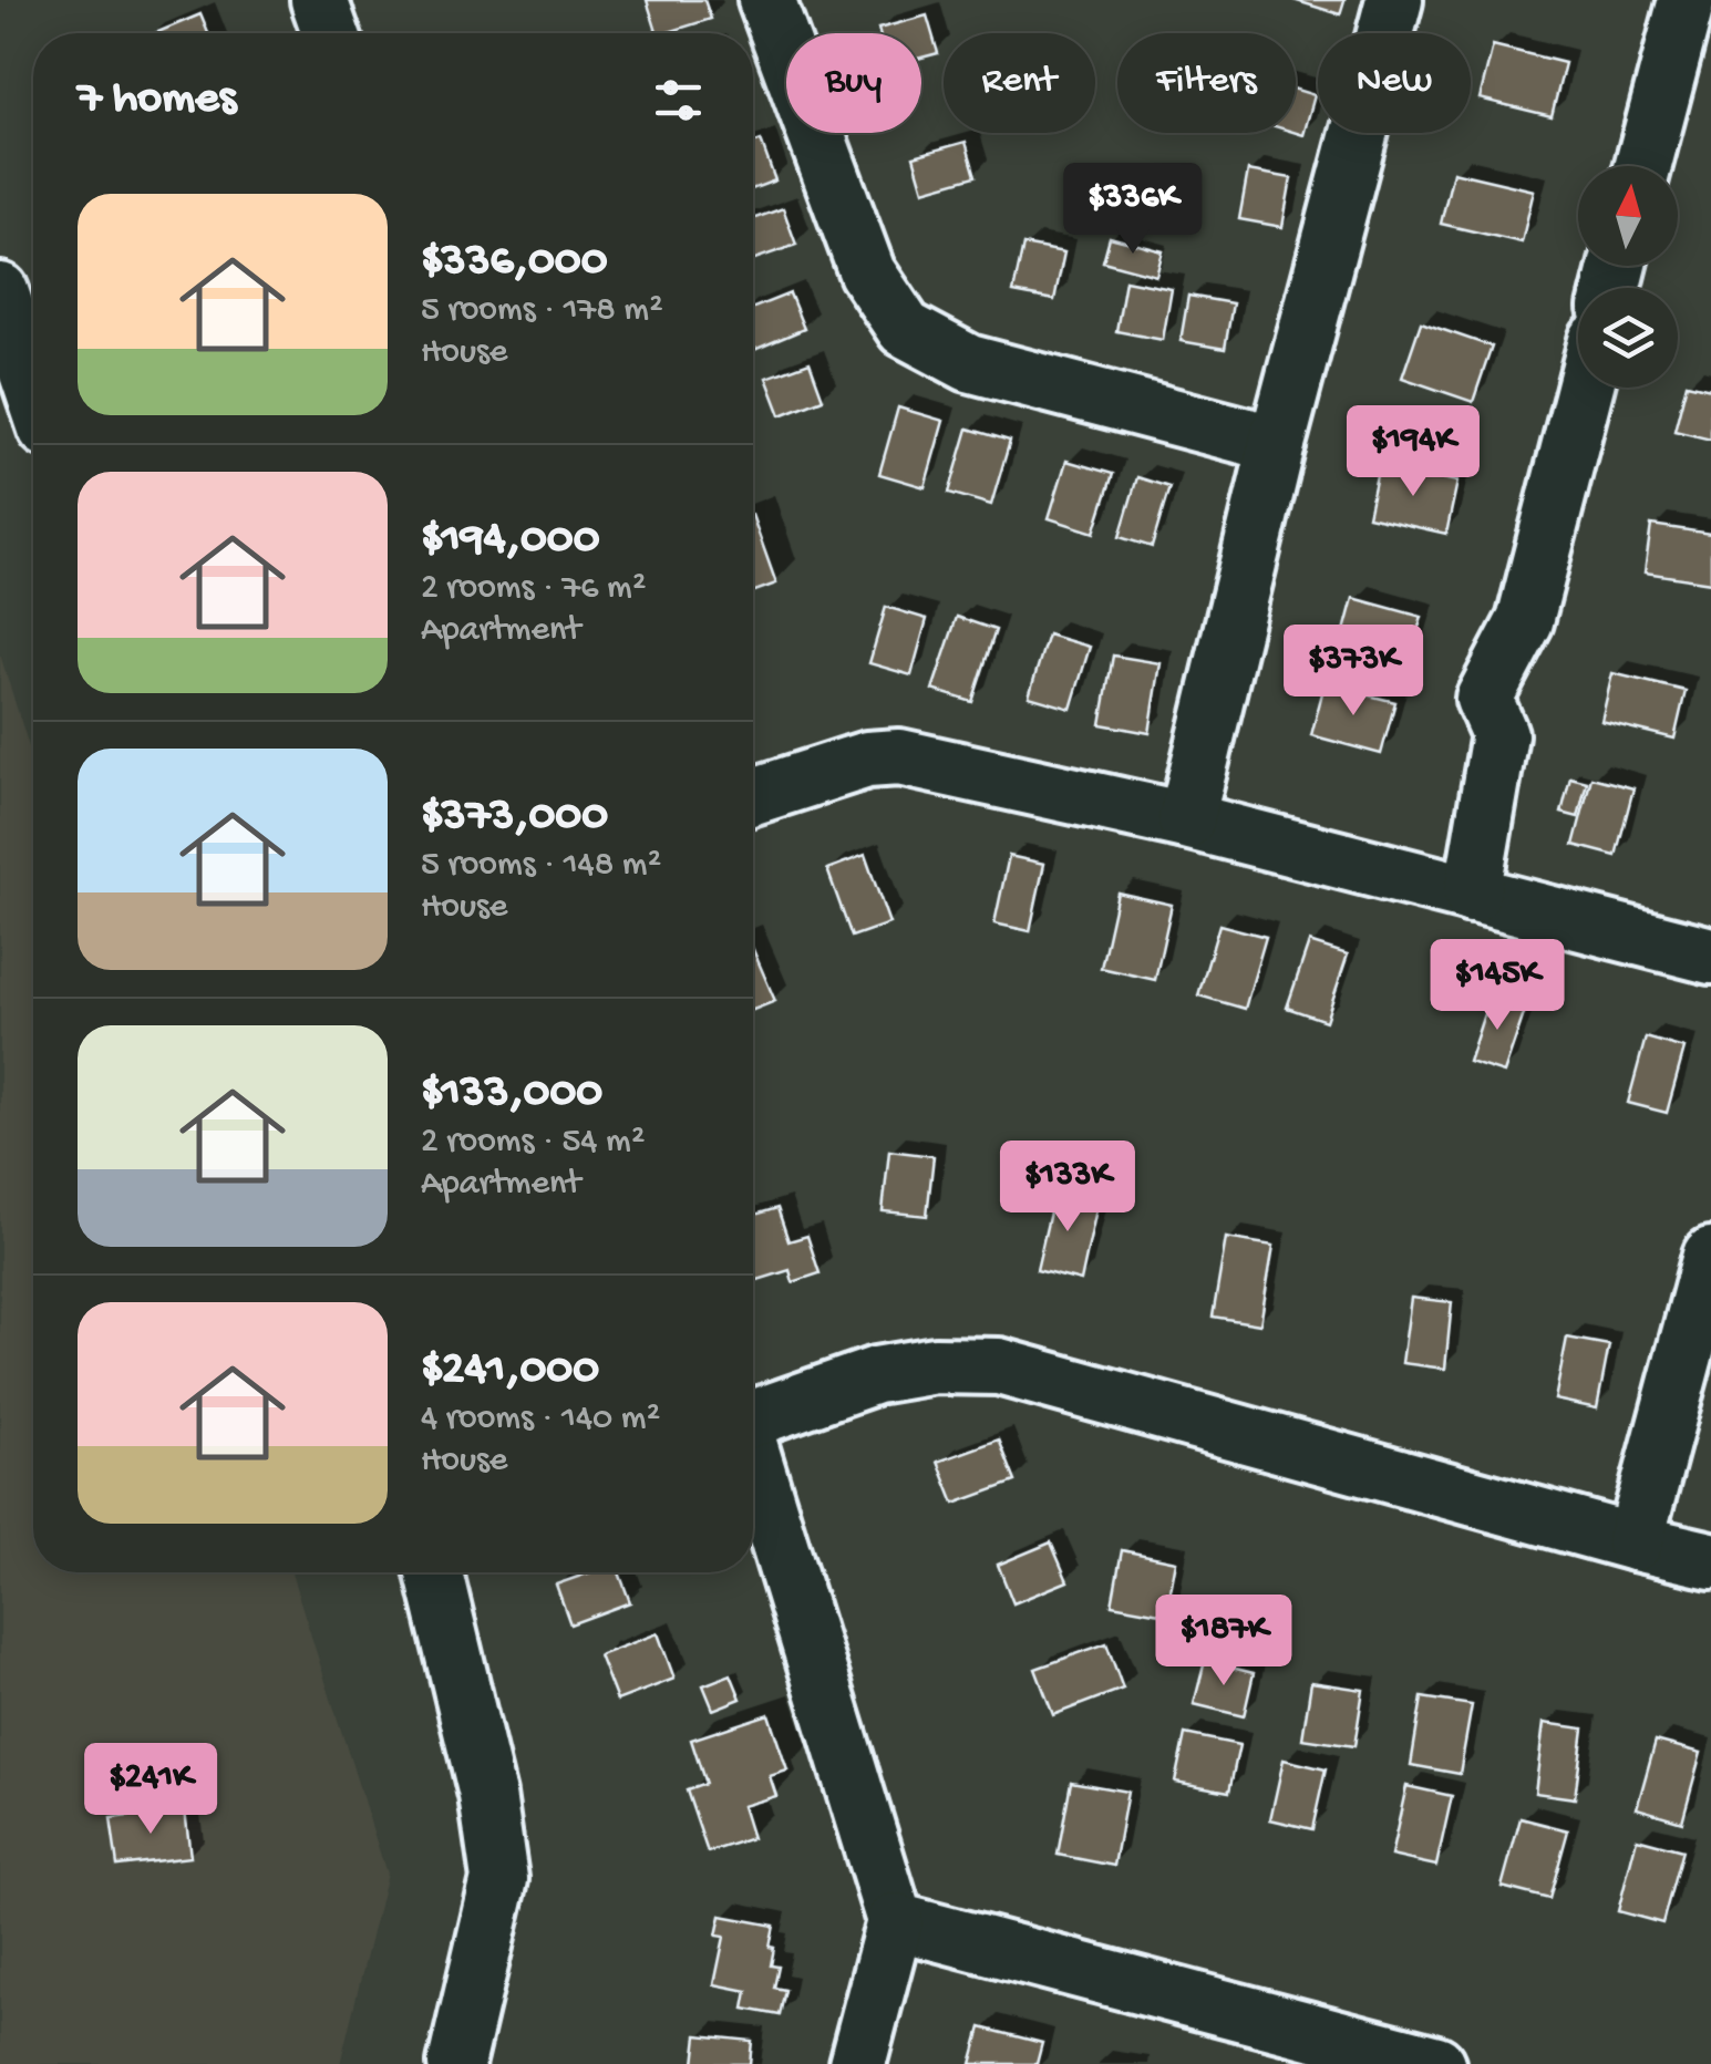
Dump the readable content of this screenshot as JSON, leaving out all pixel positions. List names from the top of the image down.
{
  "north": "top",
  "page": {
    "chip": [
      "Buy",
      "Rent",
      "Filters",
      "New"
    ],
    "heading": "7 homes",
    "price": [
      "$336K",
      "$194K",
      "$373K",
      "$145K",
      "$133K",
      "$187K",
      "$241K"
    ],
    "list": [
      {
        "name": "$336,000",
        "note": "5 rooms · 178 m² · House"
      },
      {
        "name": "$194,000",
        "note": "2 rooms · 76 m² · Apartment"
      },
      {
        "name": "$373,000",
        "note": "5 rooms · 148 m² · House"
      },
      {
        "name": "$133,000",
        "note": "2 rooms · 54 m² · Apartment"
      },
      {
        "name": "$241,000",
        "note": "4 rooms · 140 m² · House"
      }
    ]
  }
}
